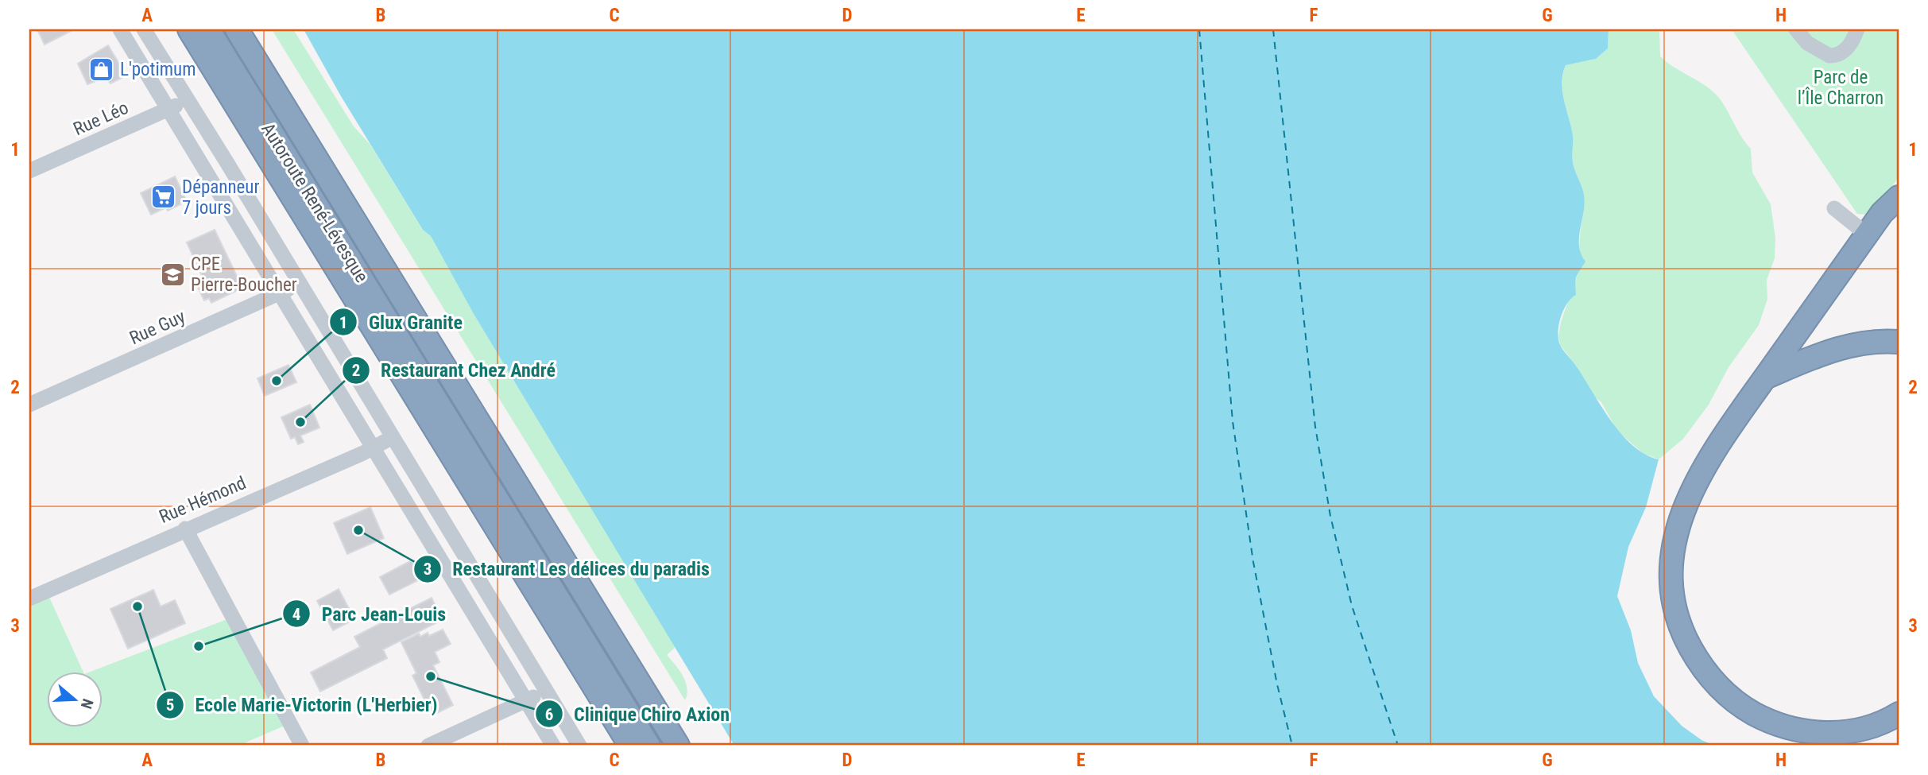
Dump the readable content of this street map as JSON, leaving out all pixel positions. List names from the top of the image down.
{
  "streets": {
    "highway": ["Autoroute René-Lévesque"],
    "street": ["Rue Léo", "Rue Guy", "Rue Hémond"]
  },
  "parks": ["Parc de l’Île Charron"],
  "places": {
    "shop": ["L'potimum"],
    "supermarket": ["Dépanneur 7 jours"],
    "school or university": ["CPE Pierre-Boucher"],
    "other": [
      "Glux Granite",
      "Restaurant Chez André",
      "Restaurant Les délices du paradis",
      "Ecole Marie-Victorin (L'Herbier)",
      "Parc Jean-Louis",
      "Clinique Chiro Axion"
    ]
  },
  "north": "right",
  "grid": {
    "columns": [
      "A",
      "B",
      "C",
      "D",
      "E",
      "F",
      "G",
      "H"
    ],
    "rows": ["1", "2", "3"]
  }
}
